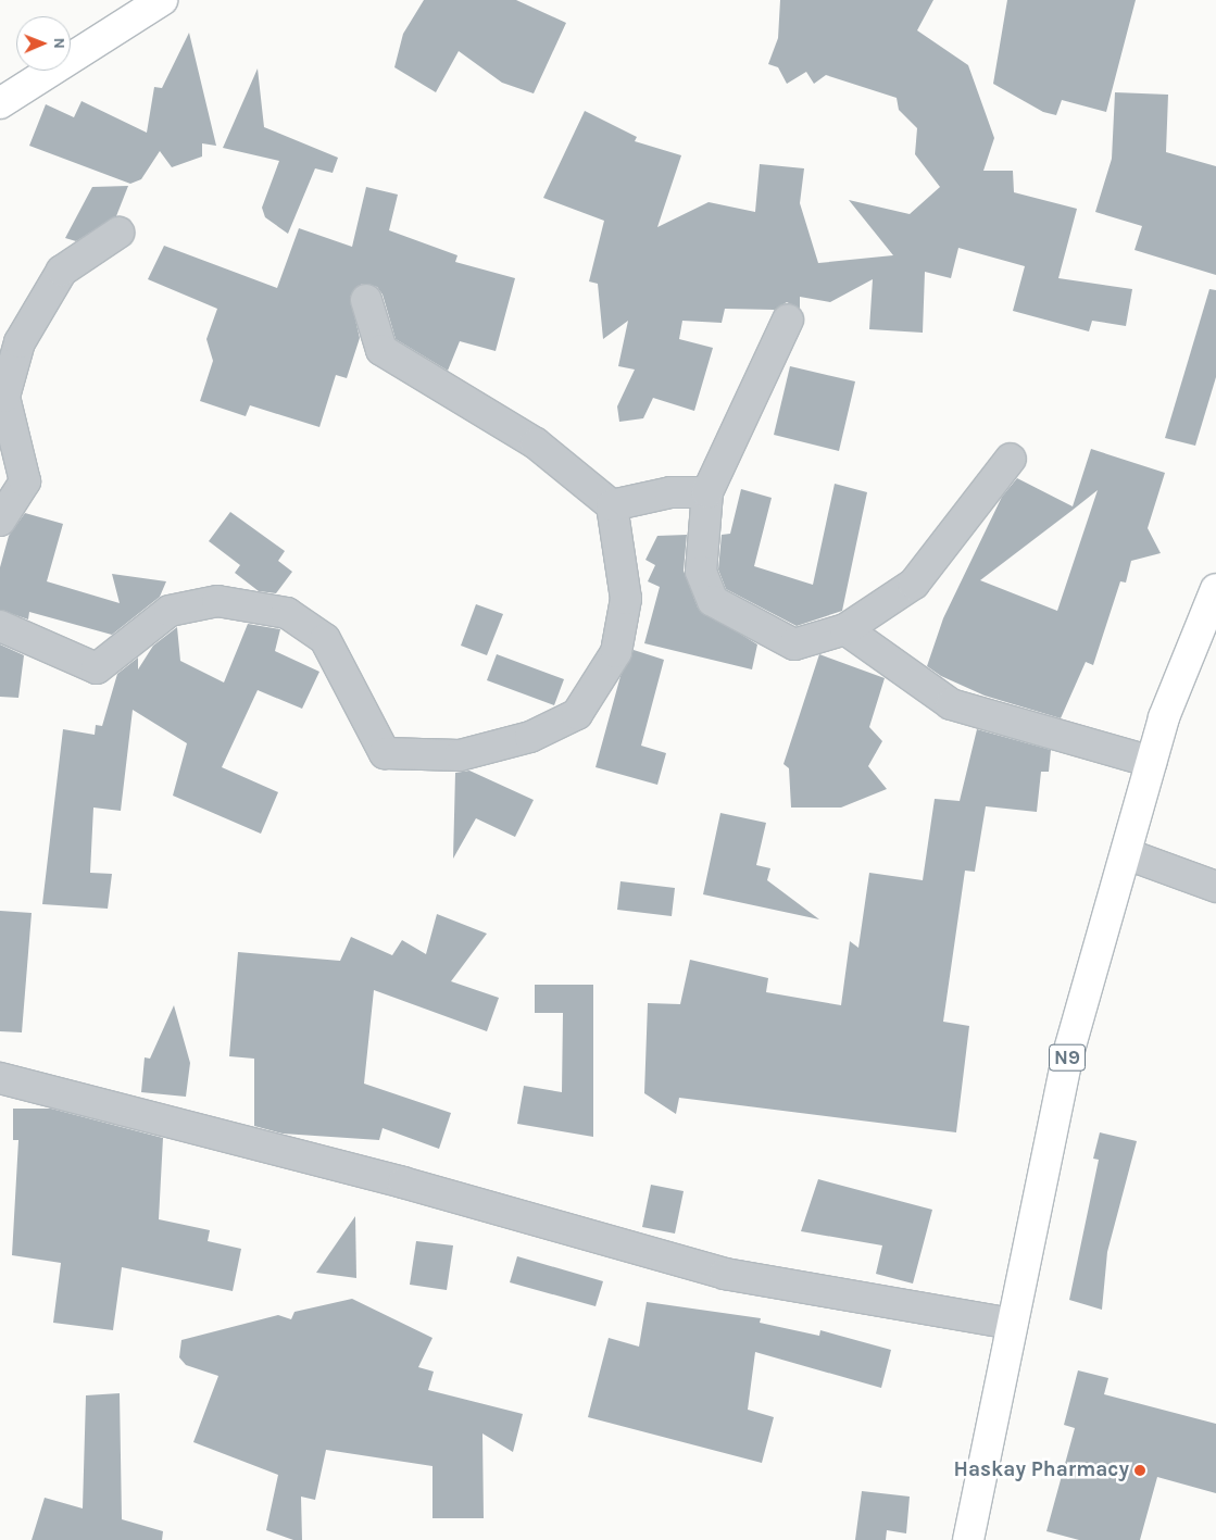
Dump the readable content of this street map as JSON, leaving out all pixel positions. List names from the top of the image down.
{
  "streets": {
    "main road": ["N9"]
  },
  "places": ["Haskay Pharmacy"],
  "north": "right"
}
